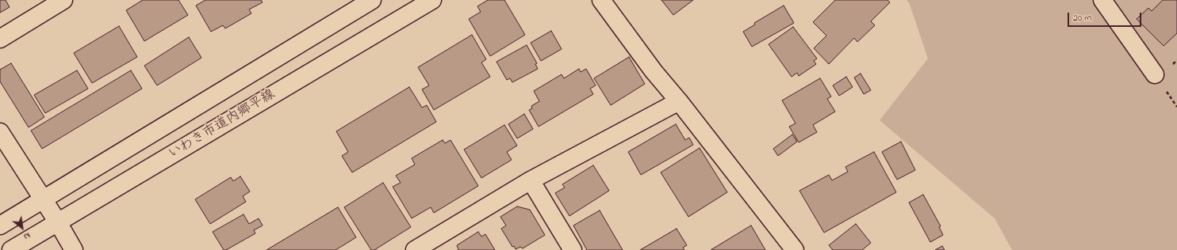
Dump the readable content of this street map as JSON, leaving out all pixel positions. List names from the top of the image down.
{
  "streets": {
    "street": ["いわき市道内郷平線"]
  },
  "scale_bar": "20 m",
  "north": "bottom right"
}
